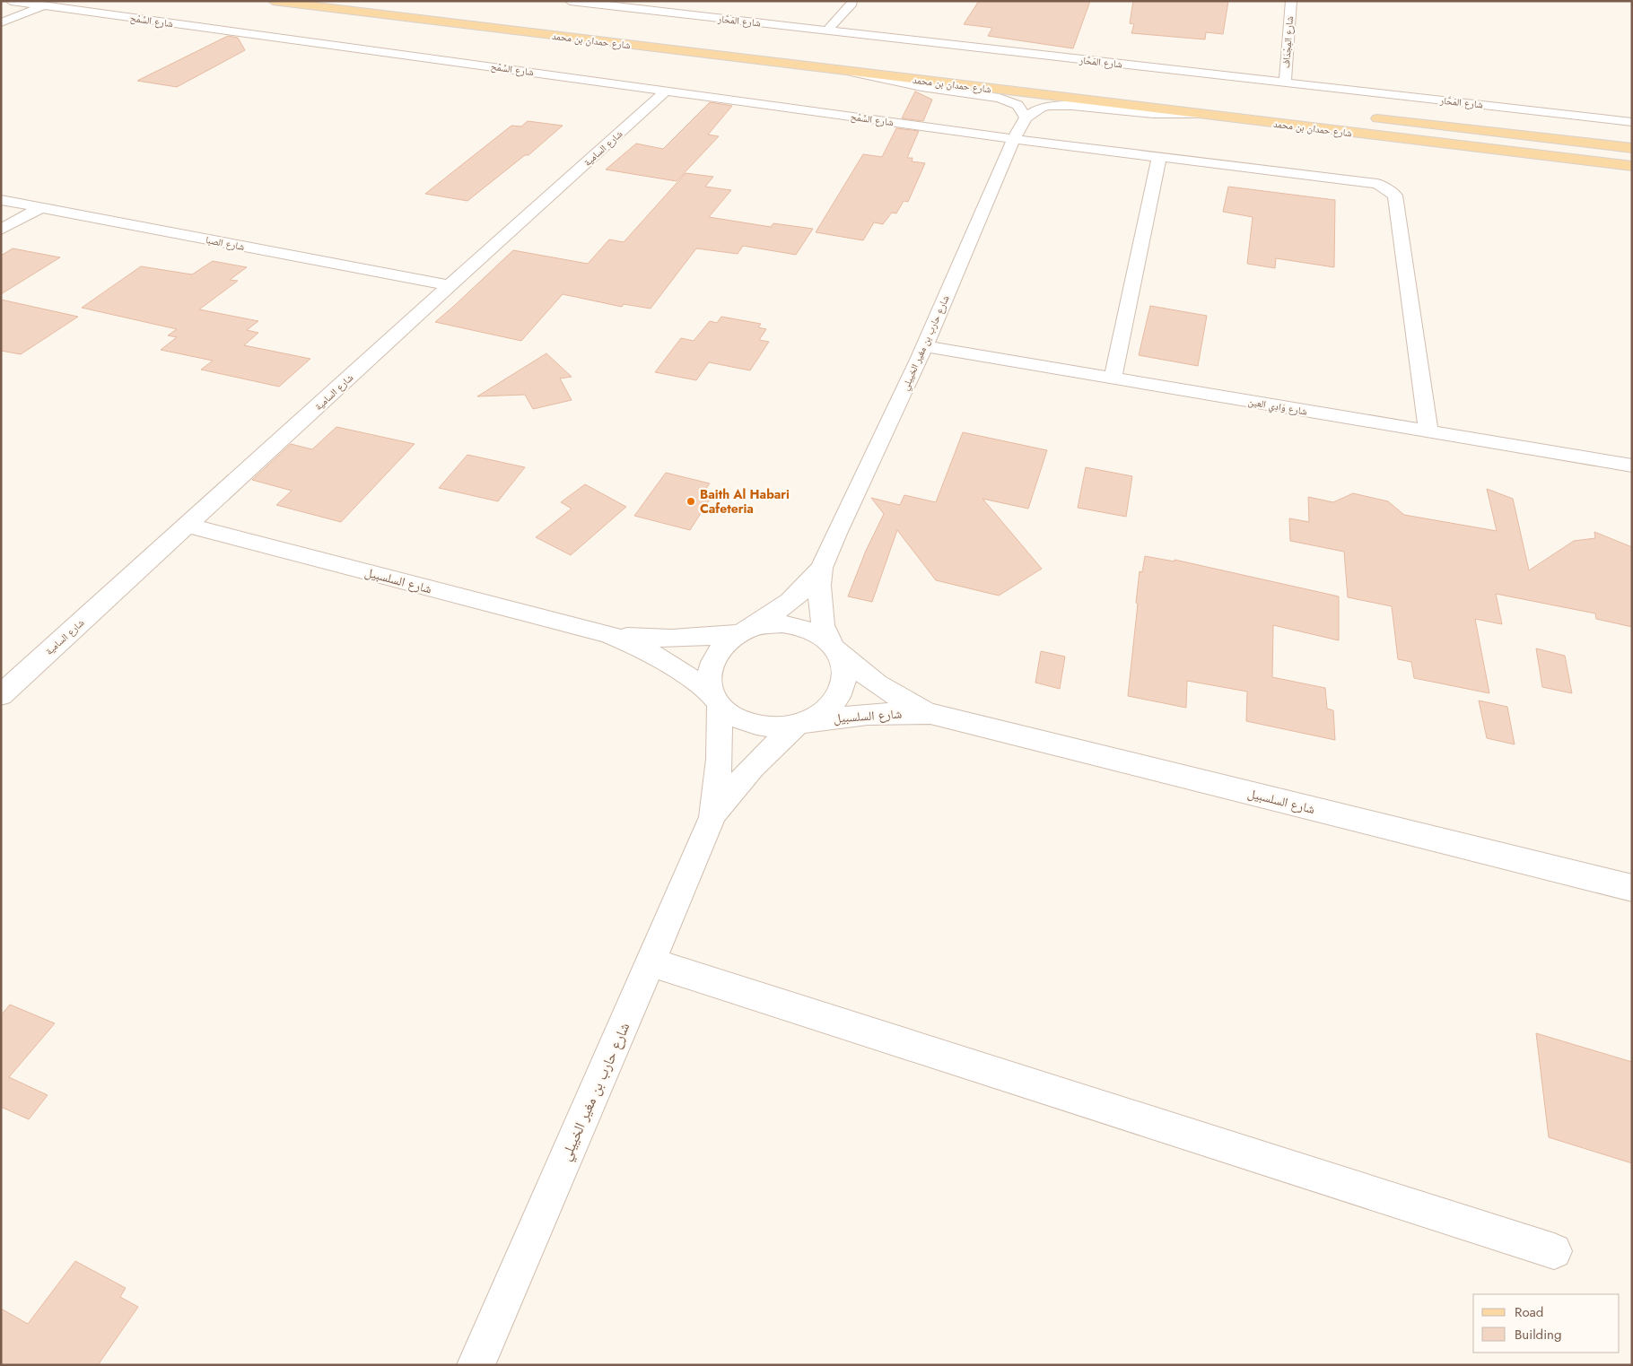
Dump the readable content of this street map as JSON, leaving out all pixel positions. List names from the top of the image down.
{
  "streets": {
    "main road": ["شارع حمدان بن محمد"],
    "street": [
      "شارع السَّمْح",
      "شارع المَحَّار",
      "شارع المِجْدَاف",
      "شارع السامية",
      "شارع الصبا",
      "شارع حارب بن مغير الخييلي",
      "شارع وَادِي العين",
      "شارع السلسبيل"
    ]
  },
  "crossings": [
    ["شارع السَّمْح", "شارع السامية"],
    ["شارع السَّمْح", "شارع حارب بن مغير الخييلي"],
    ["شارع السَّمْح", "شارع وَادِي العين"],
    ["شارع المَحَّار", "شارع المِجْدَاف"],
    ["شارع السامية", "شارع الصبا"],
    ["شارع السامية", "شارع السلسبيل"],
    ["شارع حارب بن مغير الخييلي", "شارع وَادِي العين"],
    ["شارع حارب بن مغير الخييلي", "شارع السلسبيل"]
  ],
  "places": ["Baith Al Habari Cafeteria"],
  "legend": ["Road", "Building"]
}
